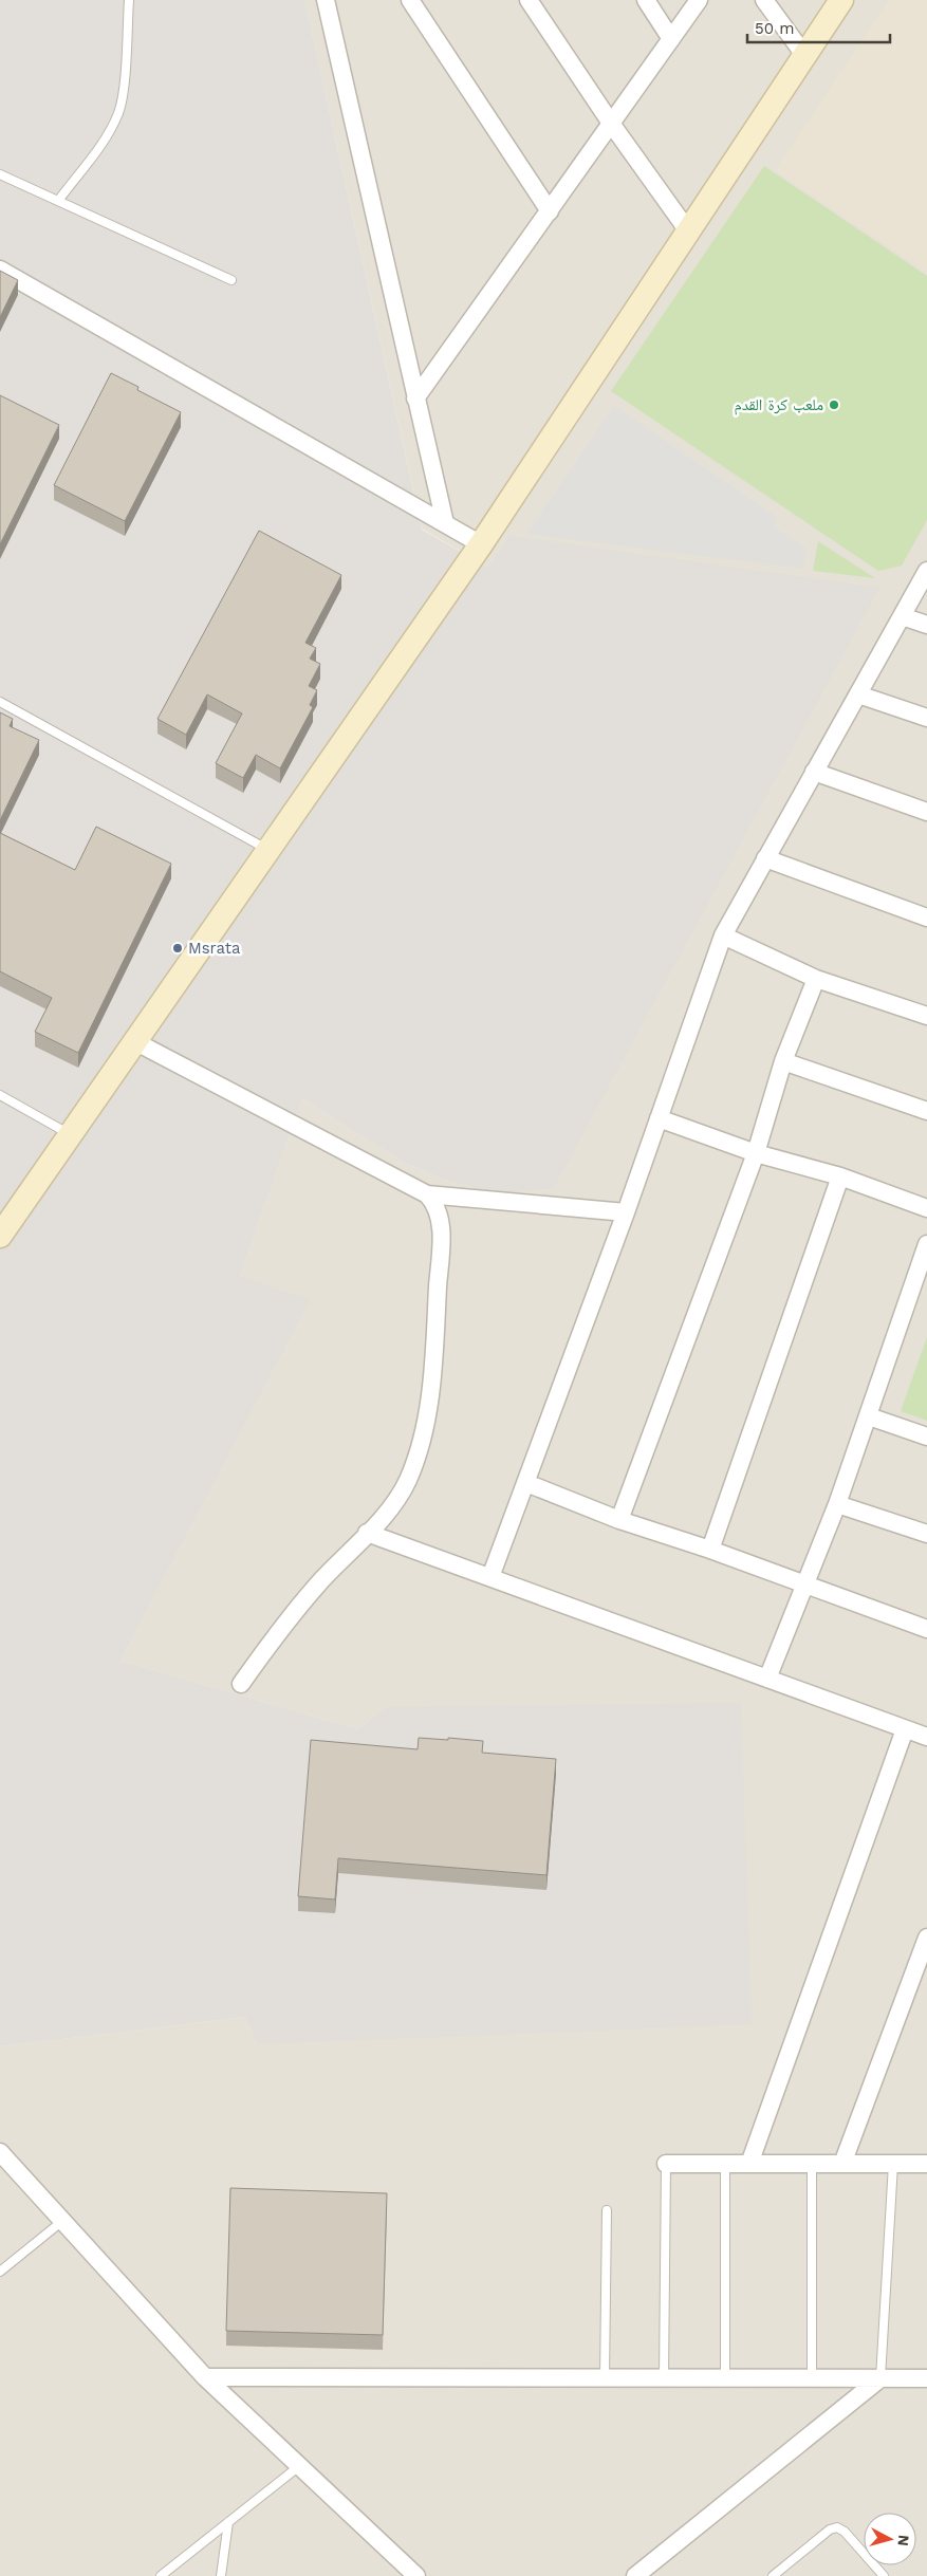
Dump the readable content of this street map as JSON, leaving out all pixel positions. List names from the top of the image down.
{
  "places": ["ملعب كرة القدم", "Msrata"],
  "scale_bar": "50 m",
  "north": "right"
}
